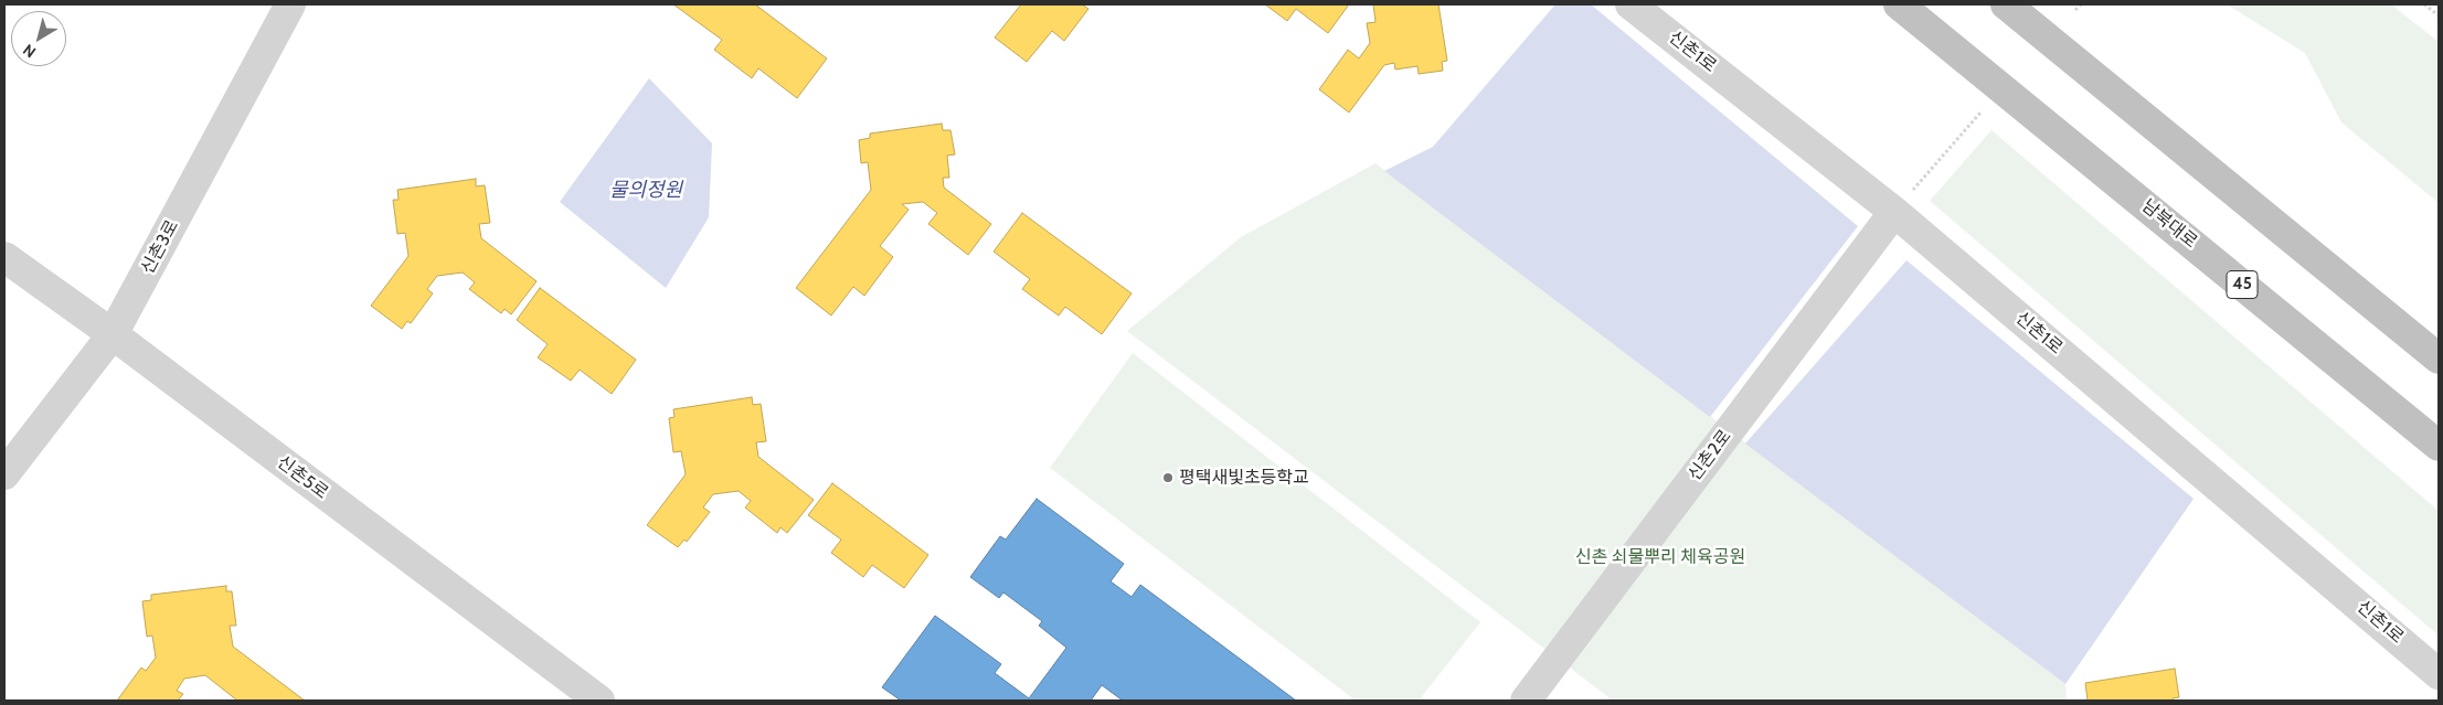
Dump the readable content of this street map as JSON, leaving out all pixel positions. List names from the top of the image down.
{
  "streets": {
    "highway": ["남북대로", "45"],
    "street": [
      "신촌1로",
      "신촌3로",
      "신촌2로",
      "신촌5로"
    ]
  },
  "crossings": [
    ["신촌1로", "신촌2로"],
    ["신촌3로", "신촌5로"]
  ],
  "water": ["물의정원"],
  "parks": ["신촌 쇠물뿌리 체육공원"],
  "places": ["평택새빛초등학교"],
  "north": "bottom left"
}
